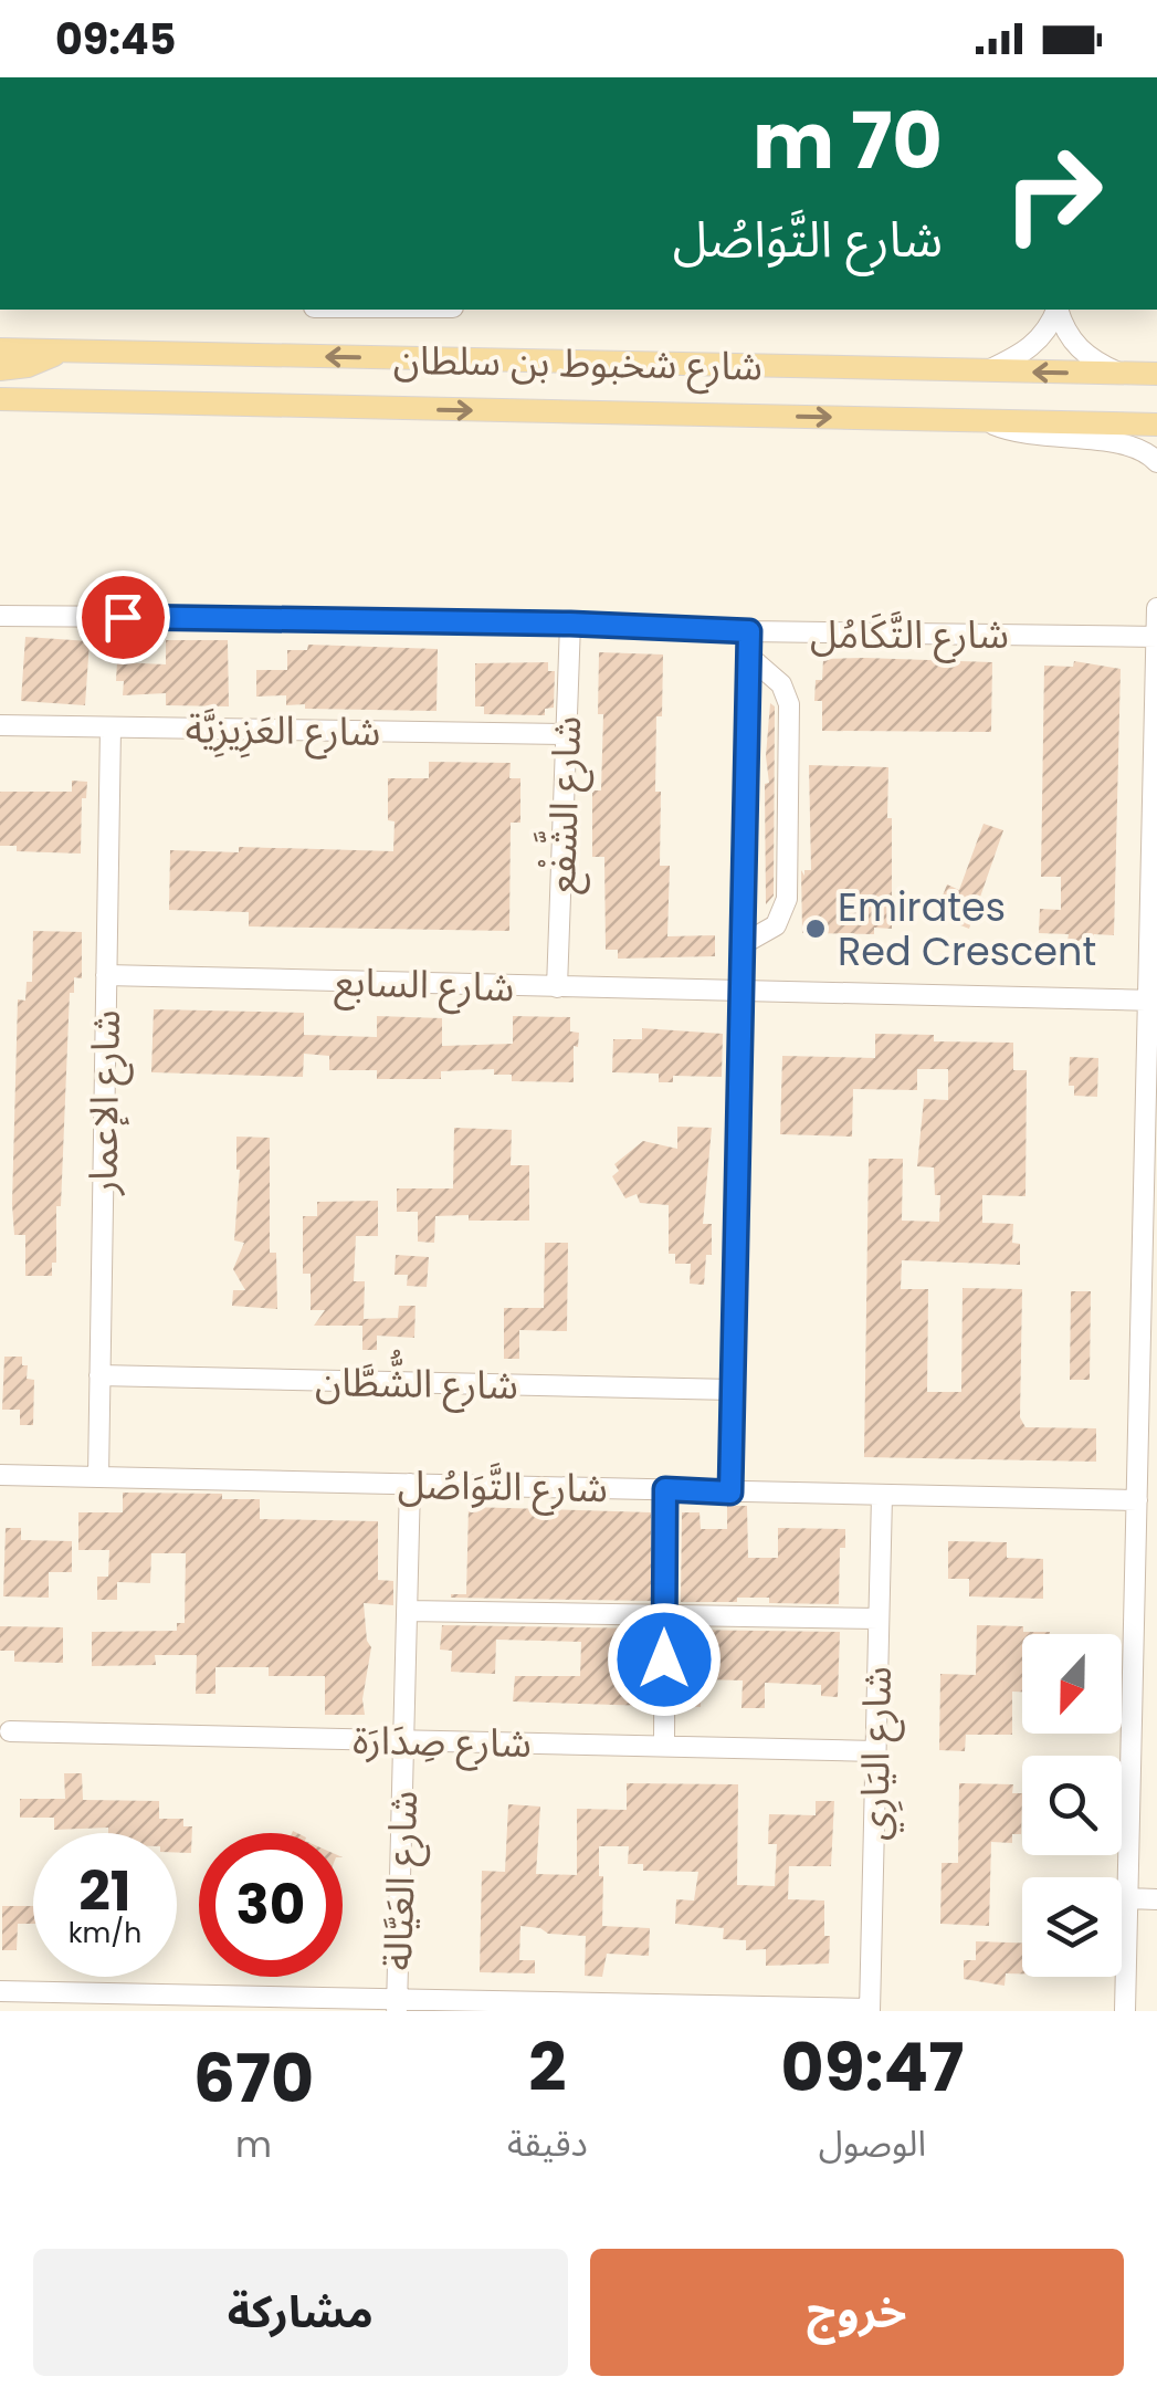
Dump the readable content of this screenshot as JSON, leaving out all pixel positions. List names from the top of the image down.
{
  "streets": {
    "main road": ["شارع شخبوط بن سلطان"],
    "street": [
      "شارع التَّكَامُل",
      "شارع العَزِيزِيَّة",
      "شارع الشَّفْع",
      "شارع السابع",
      "شارع الإعمار",
      "شارع الشُّطَّان",
      "شارع التَّوَاصُل",
      "شارع صِدَارَة",
      "شارع اليَارِي",
      "شارع العَيَّالة"
    ]
  },
  "crossings": [
    ["شارع التَّكَامُل", "شارع الشَّفْع"],
    ["شارع العَزِيزِيَّة", "شارع الشَّفْع"],
    ["شارع العَزِيزِيَّة", "شارع الإعمار"],
    ["شارع الشَّفْع", "شارع السابع"],
    ["شارع السابع", "شارع الإعمار"],
    ["شارع الإعمار", "شارع الشُّطَّان"],
    ["شارع الإعمار", "شارع التَّوَاصُل"],
    ["شارع التَّوَاصُل", "شارع اليَارِي"],
    ["شارع التَّوَاصُل", "شارع العَيَّالة"],
    ["شارع صِدَارَة", "شارع اليَارِي"],
    ["شارع صِدَارَة", "شارع العَيَّالة"]
  ],
  "places": ["Emirates Red Crescent"],
  "north": "bottom",
  "page": {
    "status": "09:45",
    "turn": ["70 m", "شارع التَّوَاصُل"],
    "speed": "21 km/h",
    "limit": "30",
    "eta": [
      "09:47",
      "الوصول",
      "2",
      "دقيقة",
      "670",
      "m"
    ],
    "buttons": ["خروج", "مشاركة"]
  }
}
